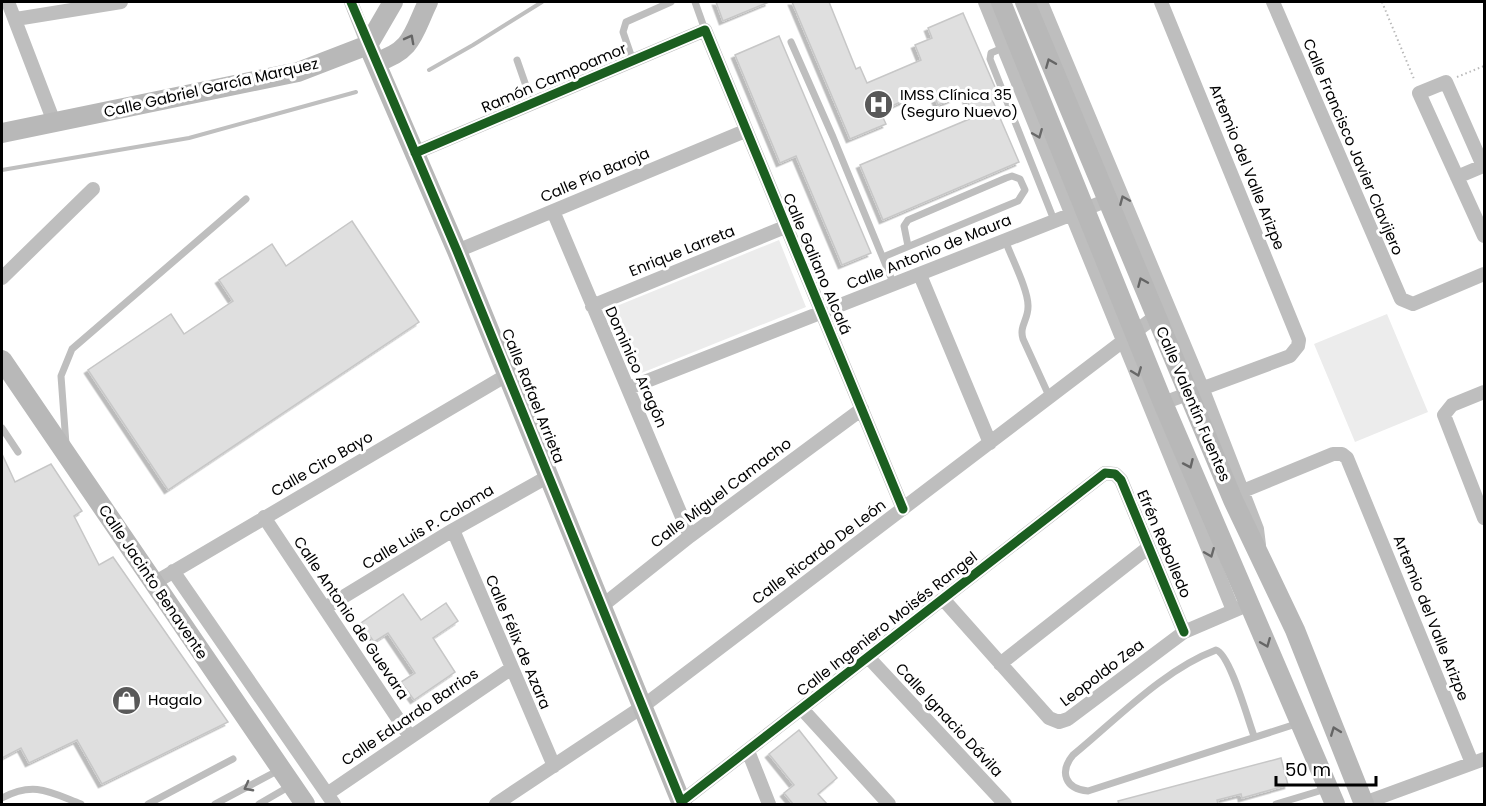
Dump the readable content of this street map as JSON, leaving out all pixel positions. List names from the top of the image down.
{
  "streets": {
    "street": [
      "Ramón Campoamor",
      "Calle Gabriel García Marquez",
      "Calle Francisco Javier Clavijero",
      "Artemio del Valle Arizpe",
      "Calle Pío Baroja",
      "Enrique Larreta",
      "Calle Antonio de Maura",
      "Calle Galiano Alcalá",
      "Dominico Aragón",
      "Calle Rafael Arrieta",
      "Calle Valentín Fuentes",
      "Calle Ciro Bayo",
      "Calle Miguel Camacho",
      "Calle Luis P. Coloma",
      "Efrén Rebolledo",
      "Calle Ricardo De León",
      "Calle Jacinto Benavente",
      "Calle Antonio de Guevara",
      "Calle Ingeniero Moisés Rangel",
      "Calle Félix de Azara",
      "Leopoldo Zea",
      "Calle Eduardo Barrios",
      "Calle Ignacio Dávila"
    ]
  },
  "crossings": [
    ["Ramón Campoamor", "Calle Galiano Alcalá"],
    ["Ramón Campoamor", "Calle Rafael Arrieta"],
    ["Calle Gabriel García Marquez", "Calle Rafael Arrieta"],
    ["Artemio del Valle Arizpe", "Calle Valentín Fuentes"],
    ["Calle Pío Baroja", "Calle Galiano Alcalá"],
    ["Calle Pío Baroja", "Dominico Aragón"],
    ["Calle Pío Baroja", "Calle Rafael Arrieta"],
    ["Enrique Larreta", "Calle Galiano Alcalá"],
    ["Enrique Larreta", "Dominico Aragón"],
    ["Calle Antonio de Maura", "Calle Galiano Alcalá"],
    ["Calle Antonio de Maura", "Dominico Aragón"],
    ["Calle Antonio de Maura", "Calle Valentín Fuentes"],
    ["Calle Galiano Alcalá", "Calle Miguel Camacho"],
    ["Calle Galiano Alcalá", "Calle Ricardo De León"],
    ["Dominico Aragón", "Calle Miguel Camacho"],
    ["Calle Rafael Arrieta", "Calle Ciro Bayo"],
    ["Calle Rafael Arrieta", "Calle Miguel Camacho"],
    ["Calle Rafael Arrieta", "Calle Luis P. Coloma"],
    ["Calle Rafael Arrieta", "Calle Ricardo De León"],
    ["Calle Rafael Arrieta", "Calle Ingeniero Moisés Rangel"],
    ["Calle Valentín Fuentes", "Calle Ricardo De León"],
    ["Calle Valentín Fuentes", "Leopoldo Zea"],
    ["Calle Ciro Bayo", "Calle Jacinto Benavente"],
    ["Calle Ciro Bayo", "Calle Antonio de Guevara"],
    ["Calle Luis P. Coloma", "Calle Antonio de Guevara"],
    ["Calle Luis P. Coloma", "Calle Félix de Azara"],
    ["Efrén Rebolledo", "Calle Ingeniero Moisés Rangel"],
    ["Efrén Rebolledo", "Leopoldo Zea"],
    ["Calle Ricardo De León", "Calle Félix de Azara"],
    ["Calle Antonio de Guevara", "Calle Eduardo Barrios"],
    ["Calle Ingeniero Moisés Rangel", "Leopoldo Zea"],
    ["Calle Ingeniero Moisés Rangel", "Calle Ignacio Dávila"],
    ["Calle Félix de Azara", "Calle Eduardo Barrios"]
  ],
  "places": {
    "hospital": ["IMSS Clínica 35 (Seguro Nuevo)"],
    "shop": ["Hagalo"]
  },
  "scale_bar": "50 m"
}
